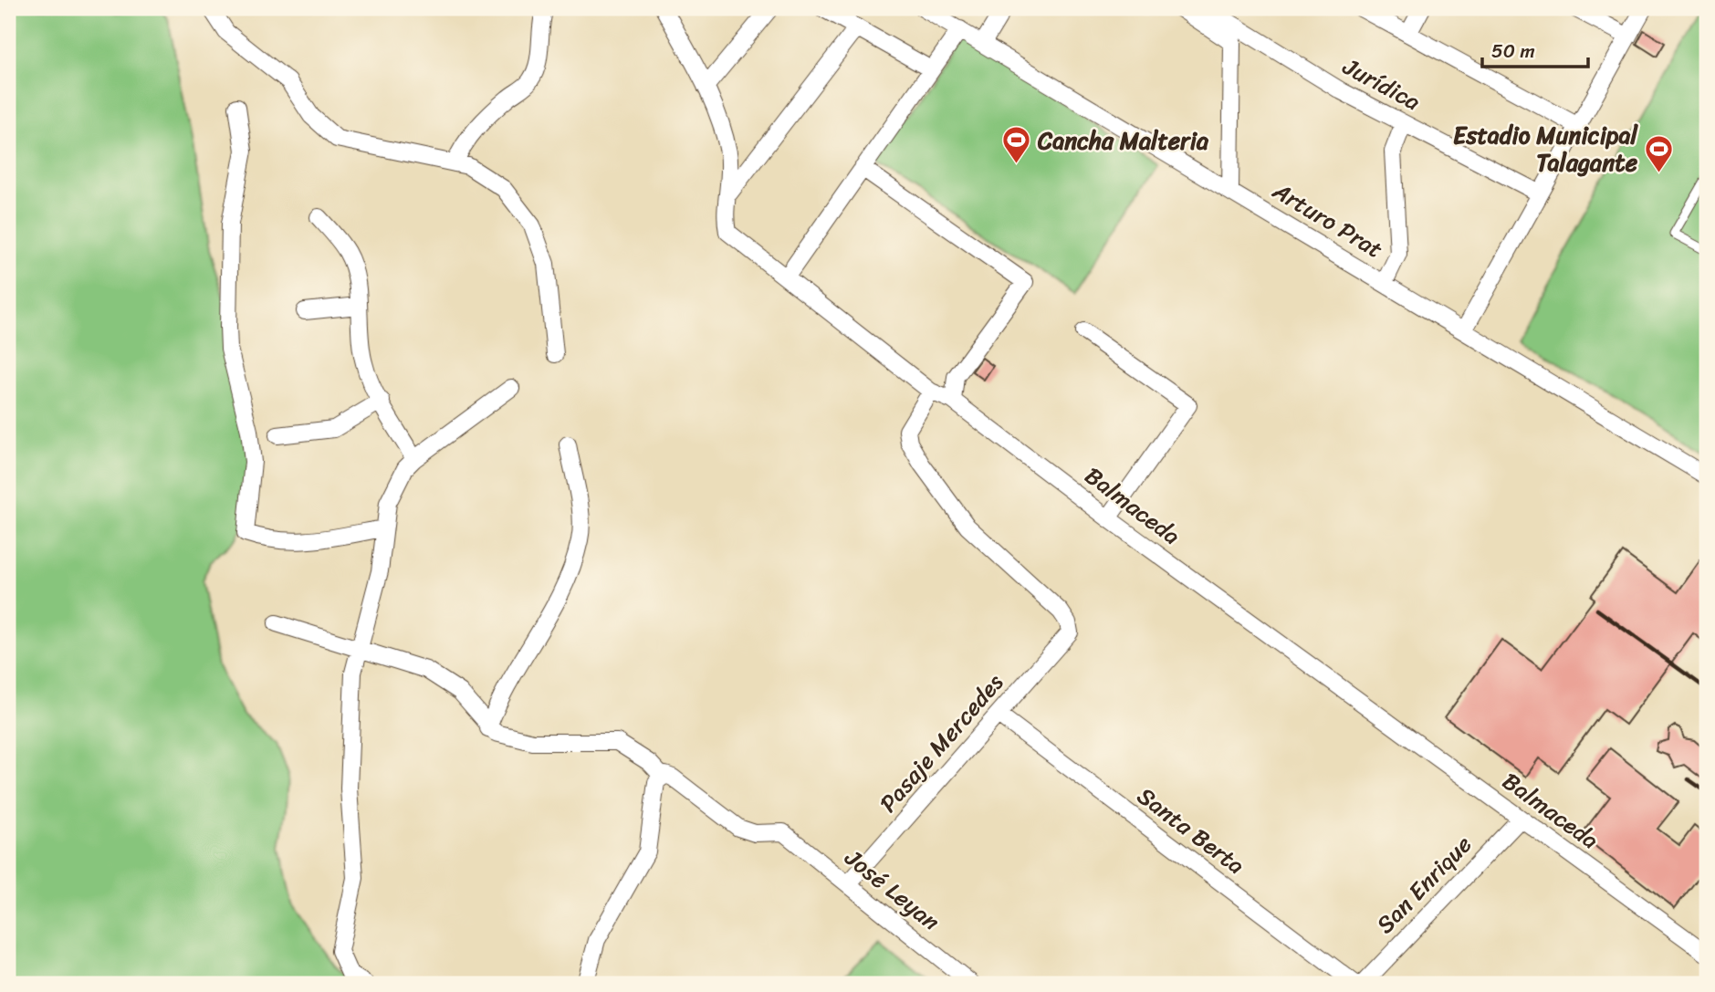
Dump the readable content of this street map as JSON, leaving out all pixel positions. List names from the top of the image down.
{
  "streets": {
    "street": [
      "Jurídica",
      "Arturo Prat",
      "Balmaceda",
      "Pasaje Mercedes",
      "Santa Berta",
      "San Enrique",
      "José Leyan"
    ]
  },
  "crossings": [
    ["Balmaceda", "Pasaje Mercedes"],
    ["Balmaceda", "San Enrique"],
    ["Pasaje Mercedes", "Santa Berta"],
    ["Pasaje Mercedes", "José Leyan"]
  ],
  "places": {
    "sports": ["Cancha Malteria", "Estadio Municipal Talagante"]
  },
  "scale_bar": "50 m"
}
